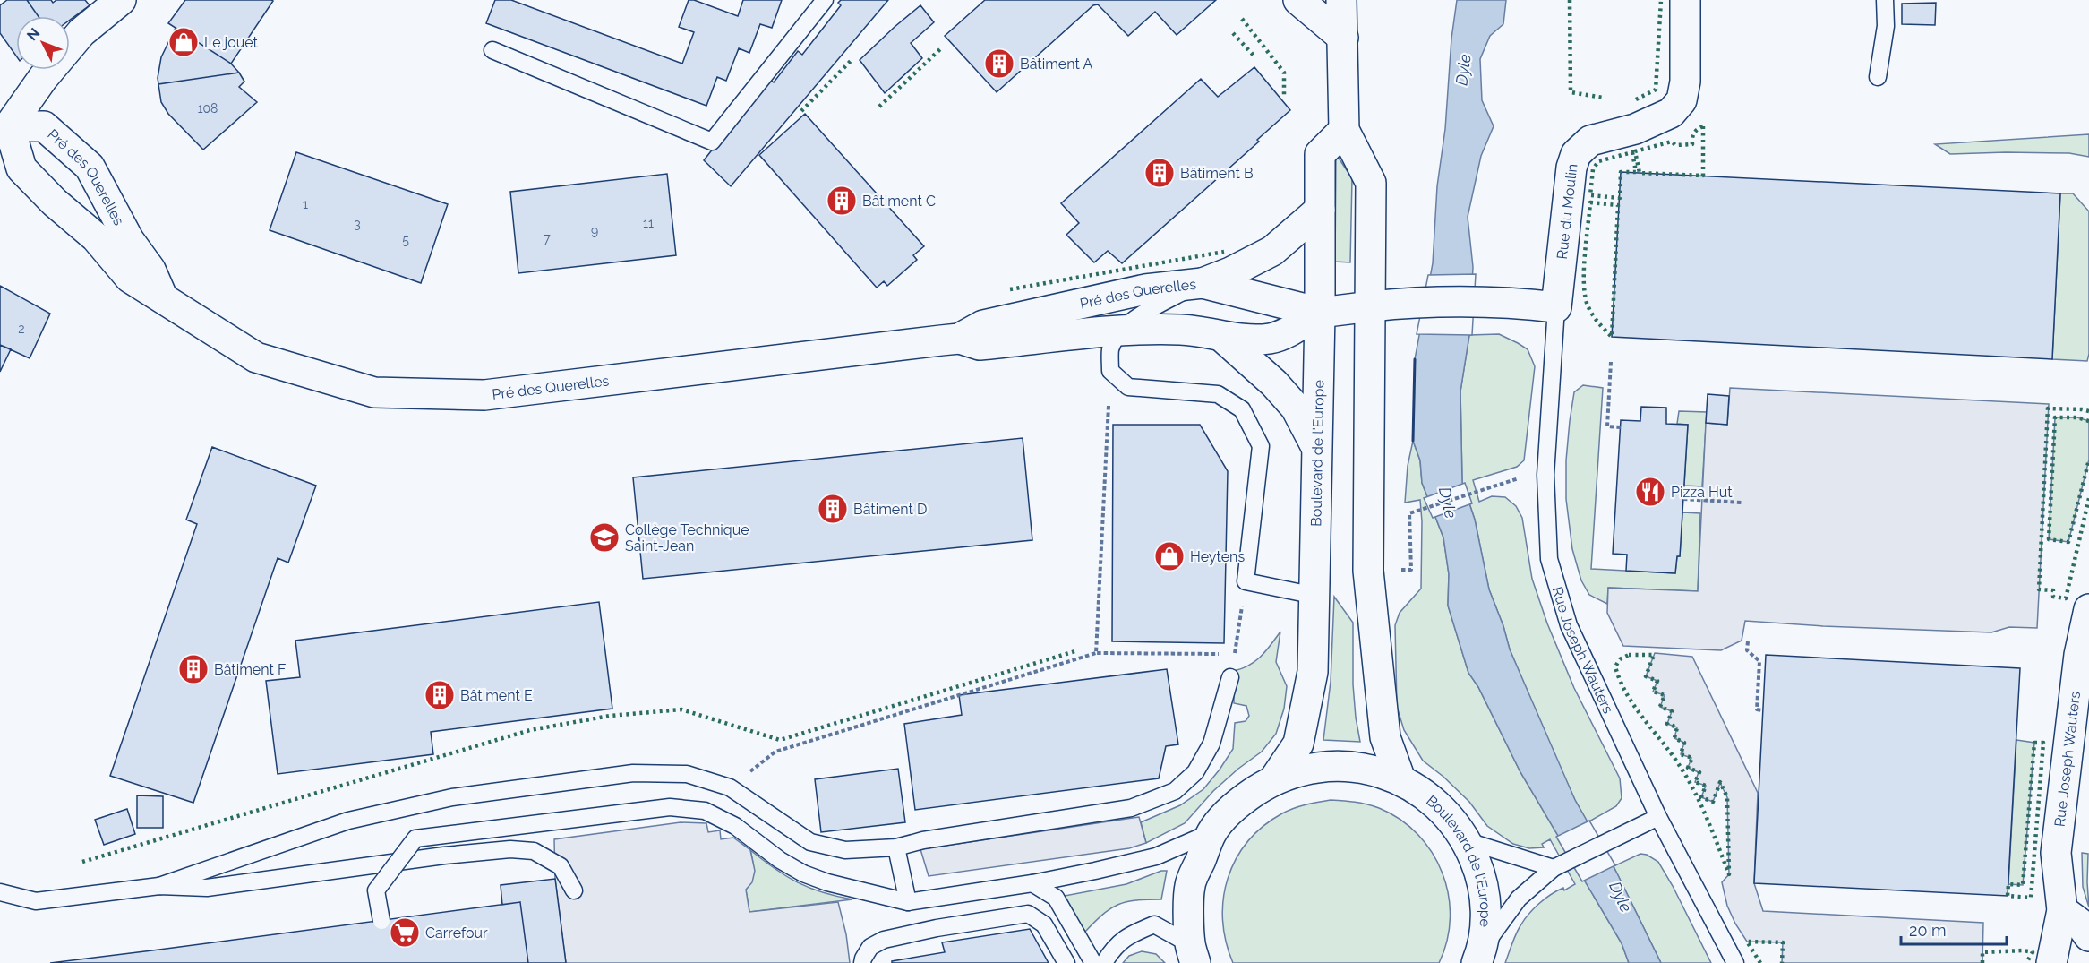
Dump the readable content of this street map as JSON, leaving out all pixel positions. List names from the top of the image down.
{
  "streets": {
    "main road": [
      "Pré des Querelles",
      "Rue du Moulin",
      "Boulevard de l'Europe",
      "Rue Joseph Wauters"
    ]
  },
  "crossings": [
    ["Pré des Querelles", "Boulevard de l'Europe"],
    ["Rue du Moulin", "Rue Joseph Wauters"]
  ],
  "water": ["Dyle"],
  "places": {
    "shop": ["Le jouet", "Heytens"],
    "building": [
      "Bâtiment A",
      "Bâtiment B",
      "Bâtiment C",
      "Bâtiment D",
      "Bâtiment F",
      "Bâtiment E"
    ],
    "restaurant": ["Pizza Hut"],
    "school or university": ["Collège Technique Saint-Jean"],
    "supermarket": ["Carrefour"]
  },
  "house_numbers": [
    "108",
    "1",
    "11",
    "3",
    "9",
    "7",
    "5",
    "2"
  ],
  "scale_bar": "20 m",
  "north": "top left"
}
